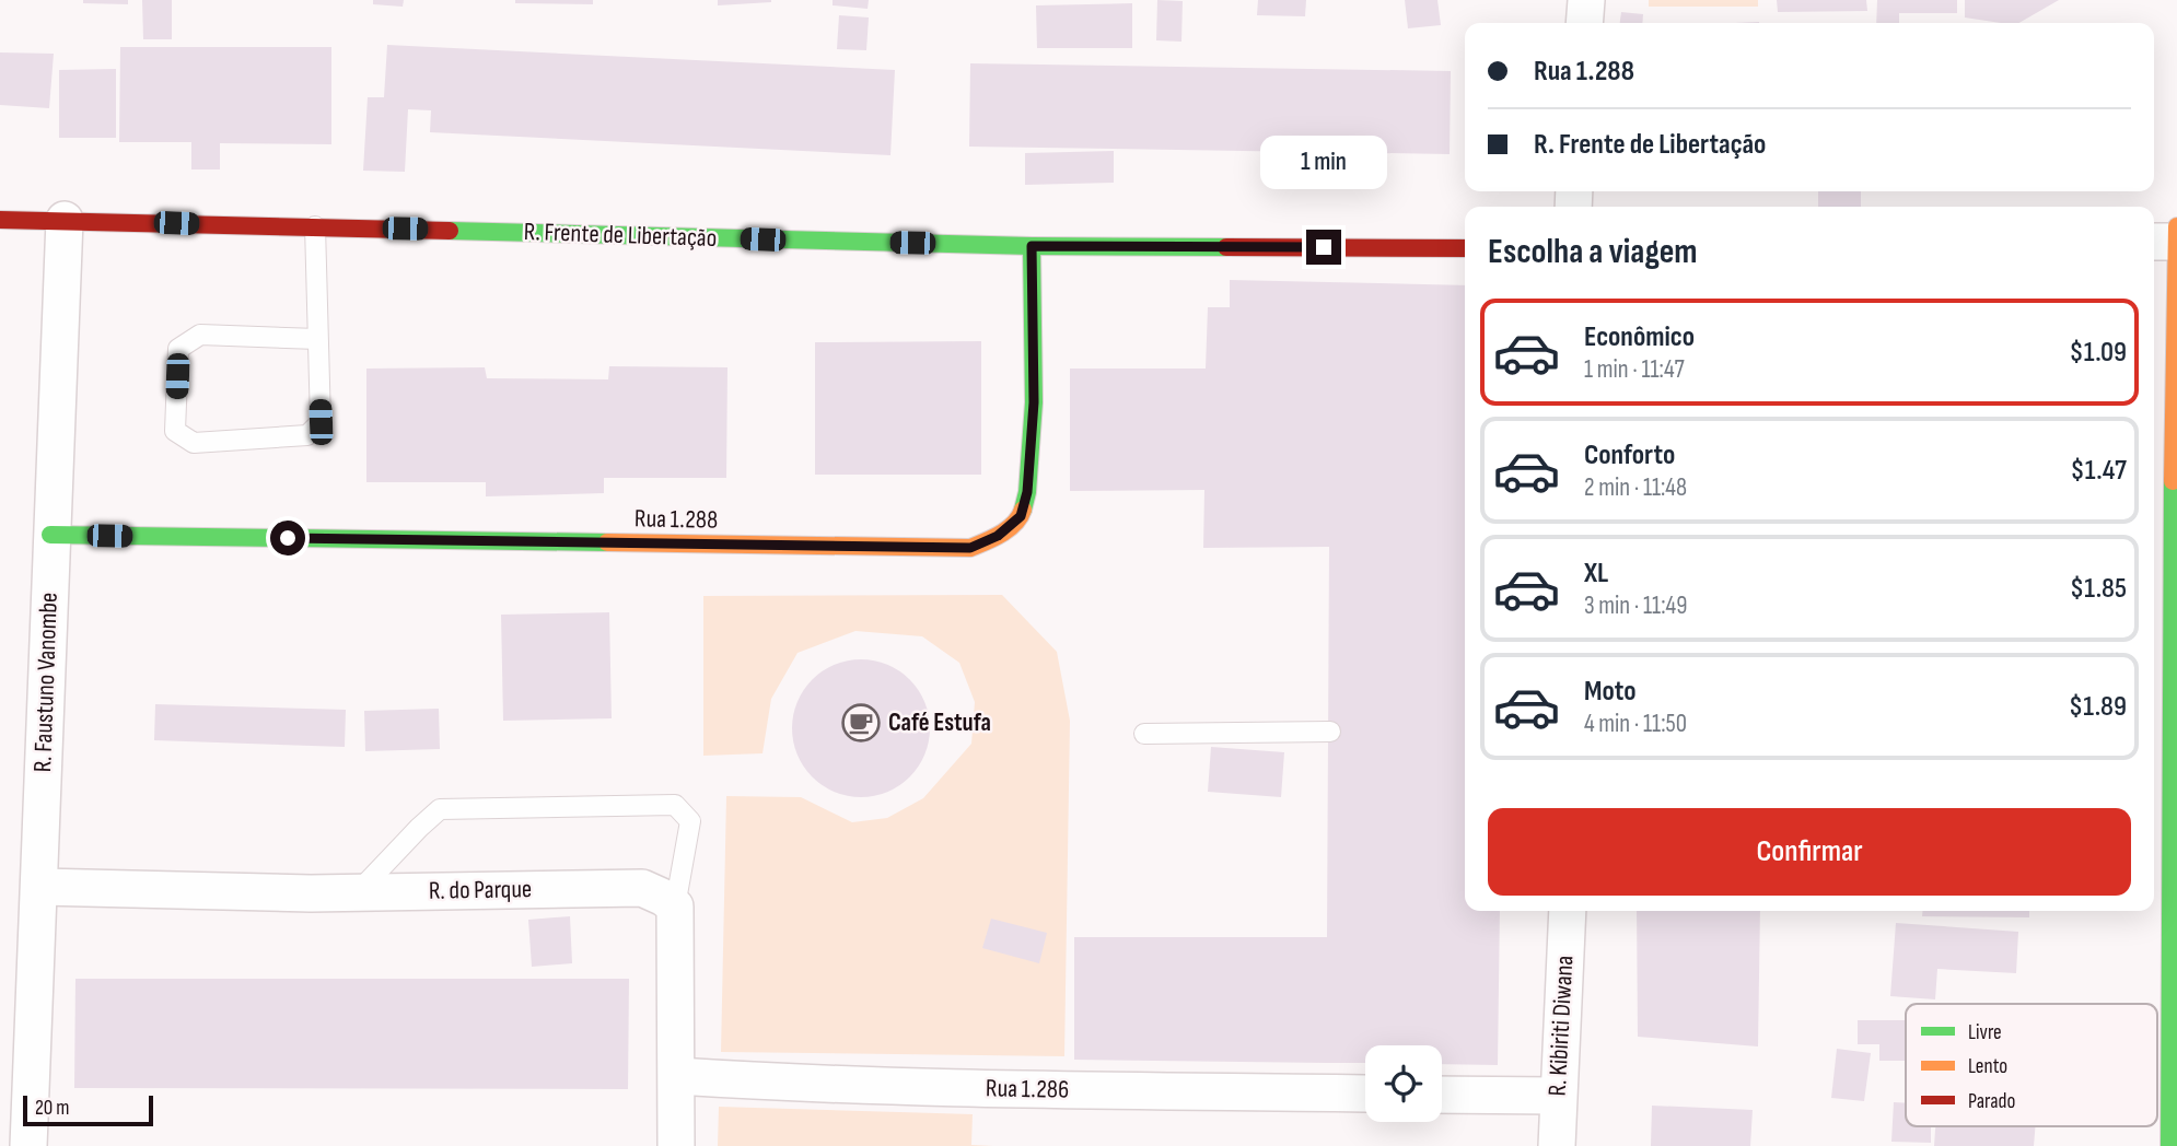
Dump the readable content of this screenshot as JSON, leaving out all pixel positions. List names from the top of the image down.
{
  "streets": {
    "street": [
      "R. Frente de Libertação",
      "Rua 1.288",
      "R. Faustuno Vanombe",
      "R. do Parque",
      "R. Kibiriti Diwana",
      "Rua 1.286"
    ]
  },
  "crossings": [
    ["R. Frente de Libertação", "Rua 1.288"],
    ["R. Frente de Libertação", "R. Faustuno Vanombe"],
    ["Rua 1.288", "R. Faustuno Vanombe"],
    ["R. Faustuno Vanombe", "R. do Parque"]
  ],
  "places": {
    "cafe": ["Café Estufa"]
  },
  "legend": ["Livre", "Lento", "Parado"],
  "scale_bar": "20 m",
  "page": {
    "banner": ["Rua 1.288", "R. Frente de Libertação"],
    "bubble": "1 min",
    "heading": "Escolha a viagem",
    "list": [
      {
        "name": "Econômico",
        "note": "1 min · 11:47",
        "value": "$1.09"
      },
      {
        "name": "Conforto",
        "note": "2 min · 11:48",
        "value": "$1.47"
      },
      {
        "name": "XL",
        "note": "3 min · 11:49",
        "value": "$1.85"
      },
      {
        "name": "Moto",
        "note": "4 min · 11:50",
        "value": "$1.89"
      }
    ],
    "buttons": "Confirmar",
    "scale": "20 m"
  }
}
